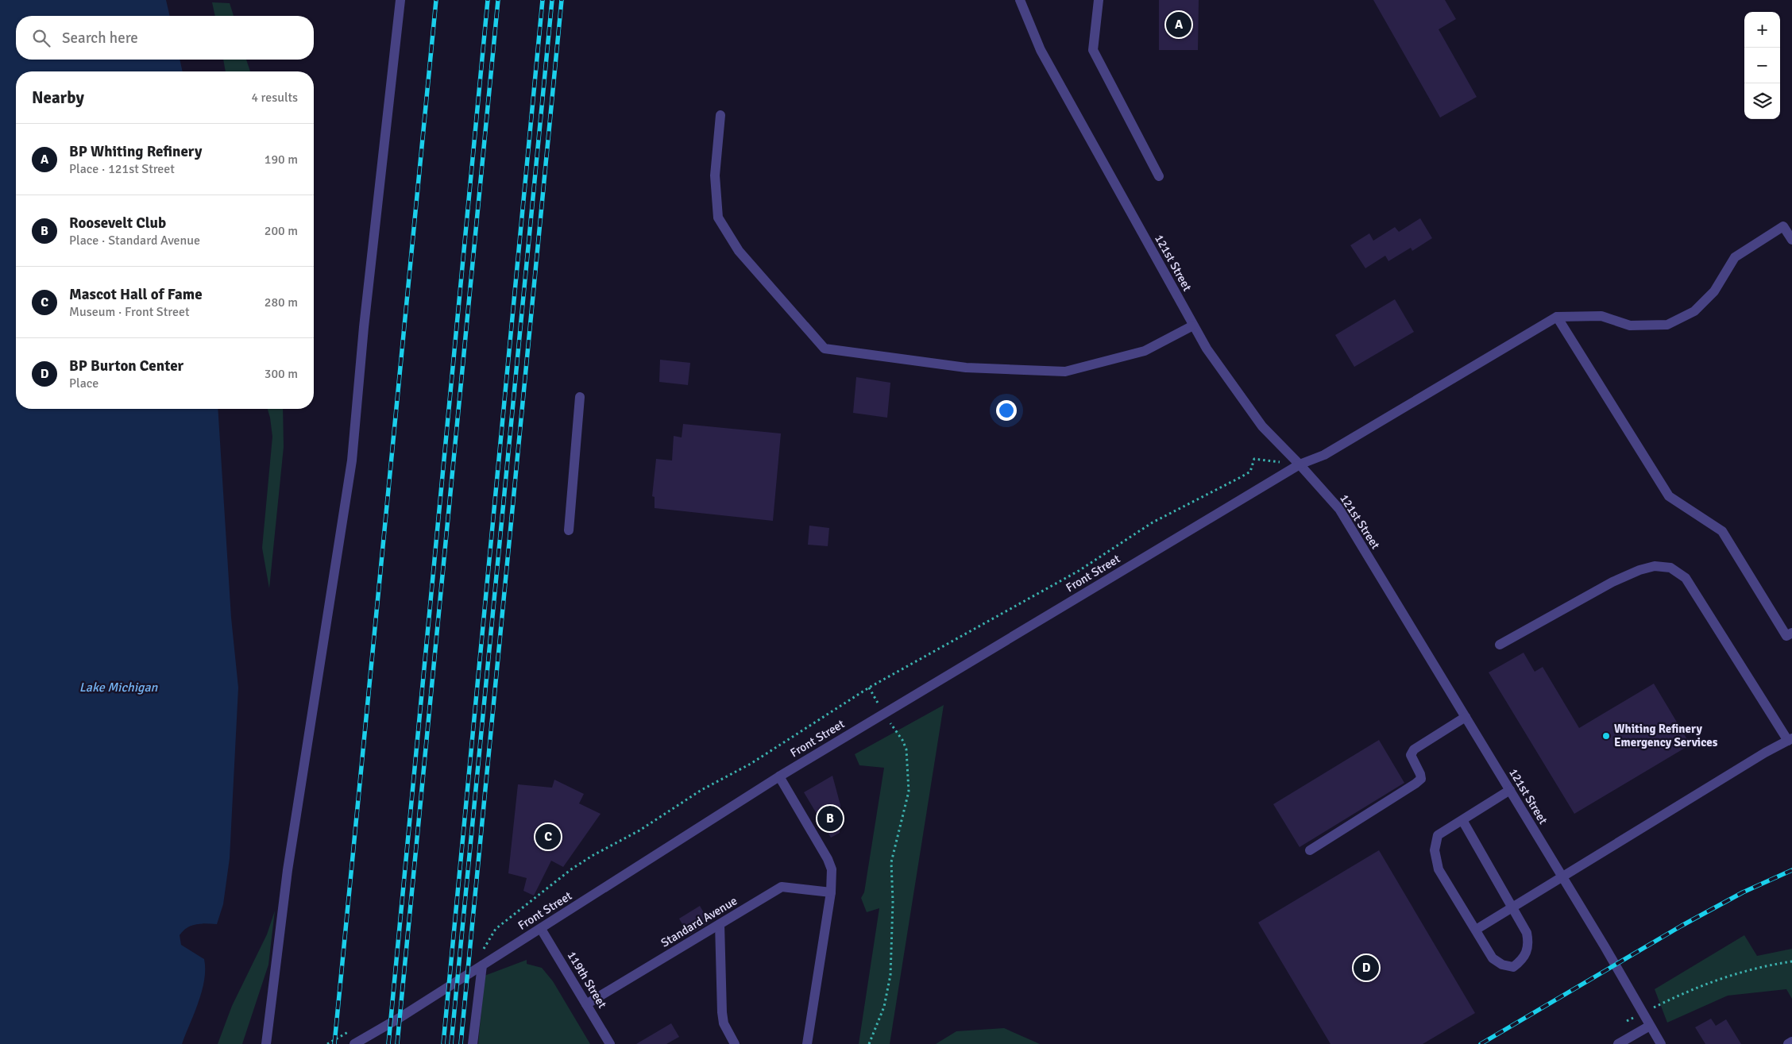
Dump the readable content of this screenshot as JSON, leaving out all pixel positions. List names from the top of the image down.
{
  "streets": {
    "street": [
      "121st Street",
      "Front Street",
      "Standard Avenue",
      "119th Street"
    ]
  },
  "crossings": [
    ["121st Street", "Front Street"],
    ["Front Street", "119th Street"],
    ["Standard Avenue", "119th Street"]
  ],
  "water": ["Lake Michigan"],
  "places": ["Whiting Refinery Emergency Services"],
  "page": {
    "pins": [
      "A",
      "B",
      "C",
      "D"
    ],
    "map_buttons": ["+", "−"],
    "search": "Search here",
    "heading": ["Nearby", "4 results"],
    "list": [
      {
        "mark": "A",
        "name": "BP Whiting Refinery",
        "note": "Place · 121st Street",
        "value": "190 m"
      },
      {
        "mark": "B",
        "name": "Roosevelt Club",
        "note": "Place · Standard Avenue",
        "value": "200 m"
      },
      {
        "mark": "C",
        "name": "Mascot Hall of Fame",
        "note": "Museum · Front Street",
        "value": "280 m"
      },
      {
        "mark": "D",
        "name": "BP Burton Center",
        "note": "Place",
        "value": "300 m"
      }
    ]
  }
}
